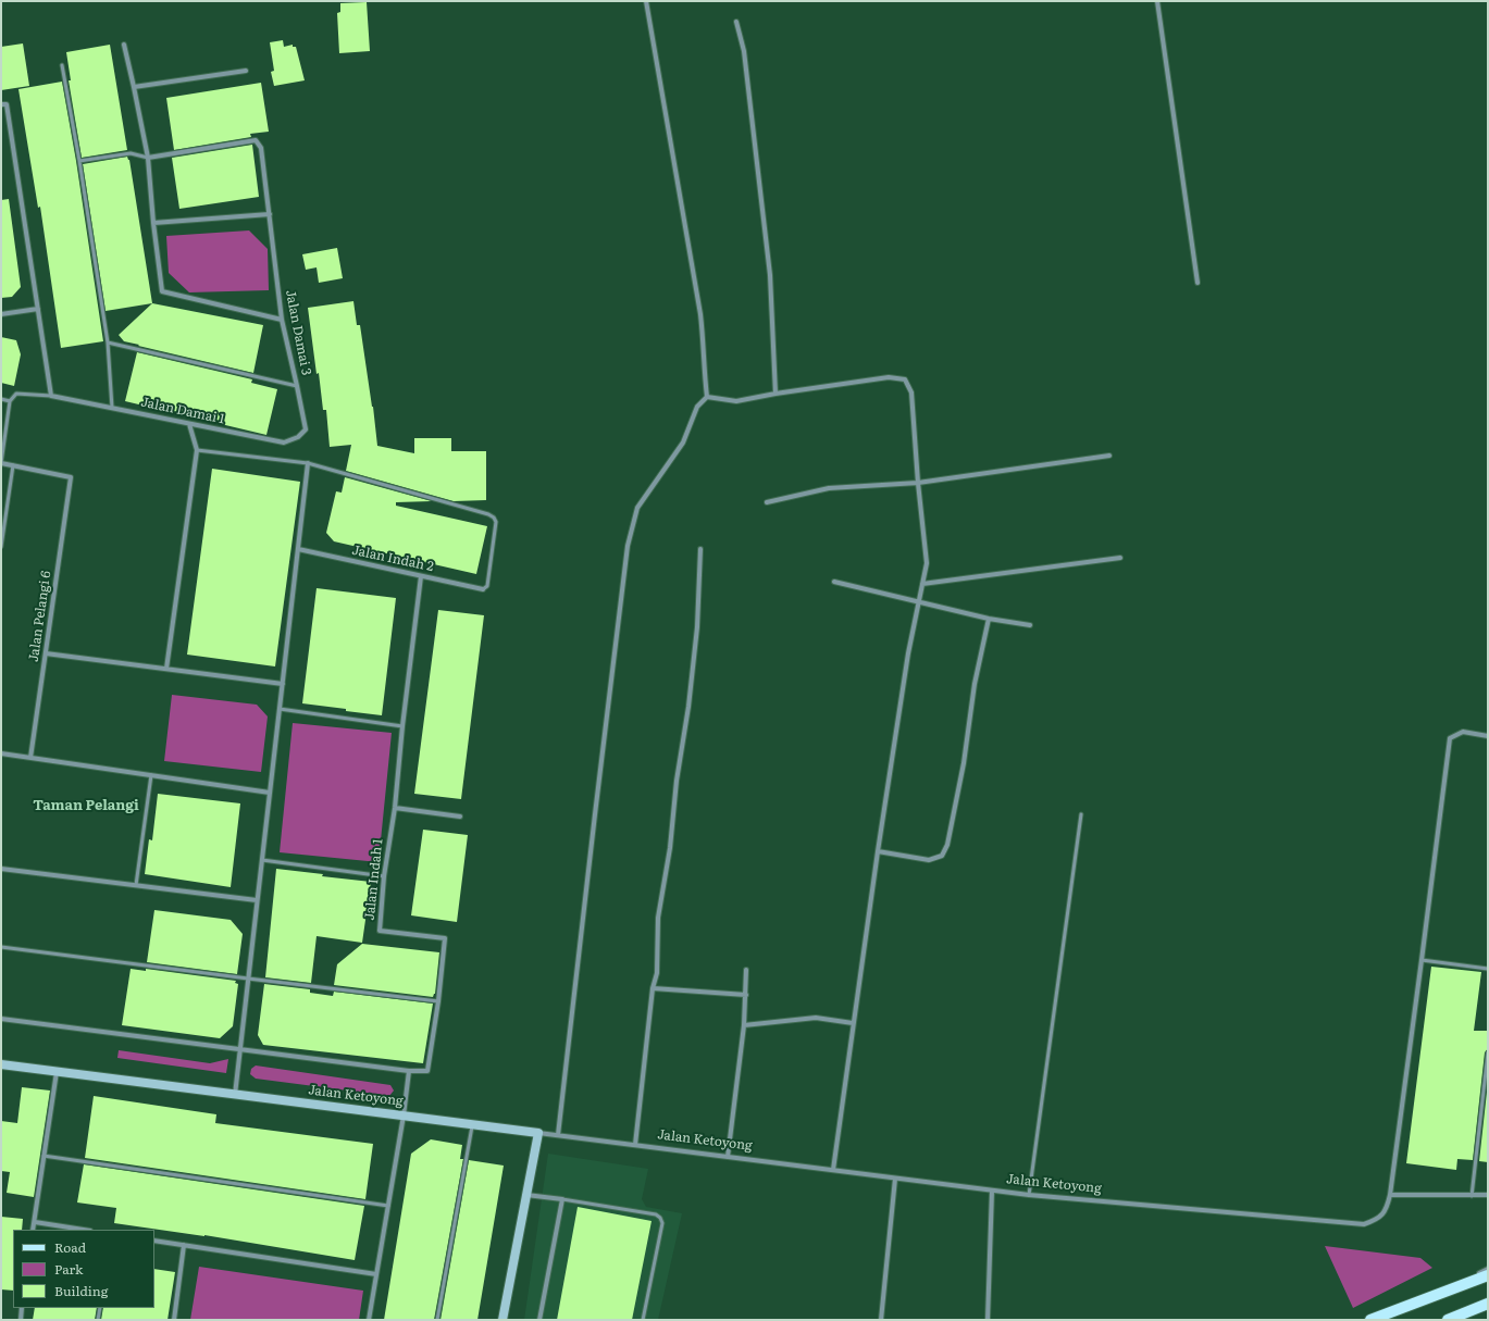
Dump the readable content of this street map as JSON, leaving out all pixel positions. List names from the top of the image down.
{
  "streets": {
    "street": [
      "Jalan Damai 3",
      "Jalan Damai 1",
      "Jalan Indah 2",
      "Jalan Pelangi 6",
      "Jalan Indah 1",
      "Jalan Ketoyong"
    ]
  },
  "crossings": [
    ["Jalan Damai 3", "Jalan Damai 1"],
    ["Jalan Indah 2", "Jalan Indah 1"]
  ],
  "districts": ["Taman Pelangi"],
  "legend": ["Road", "Park", "Building"]
}
